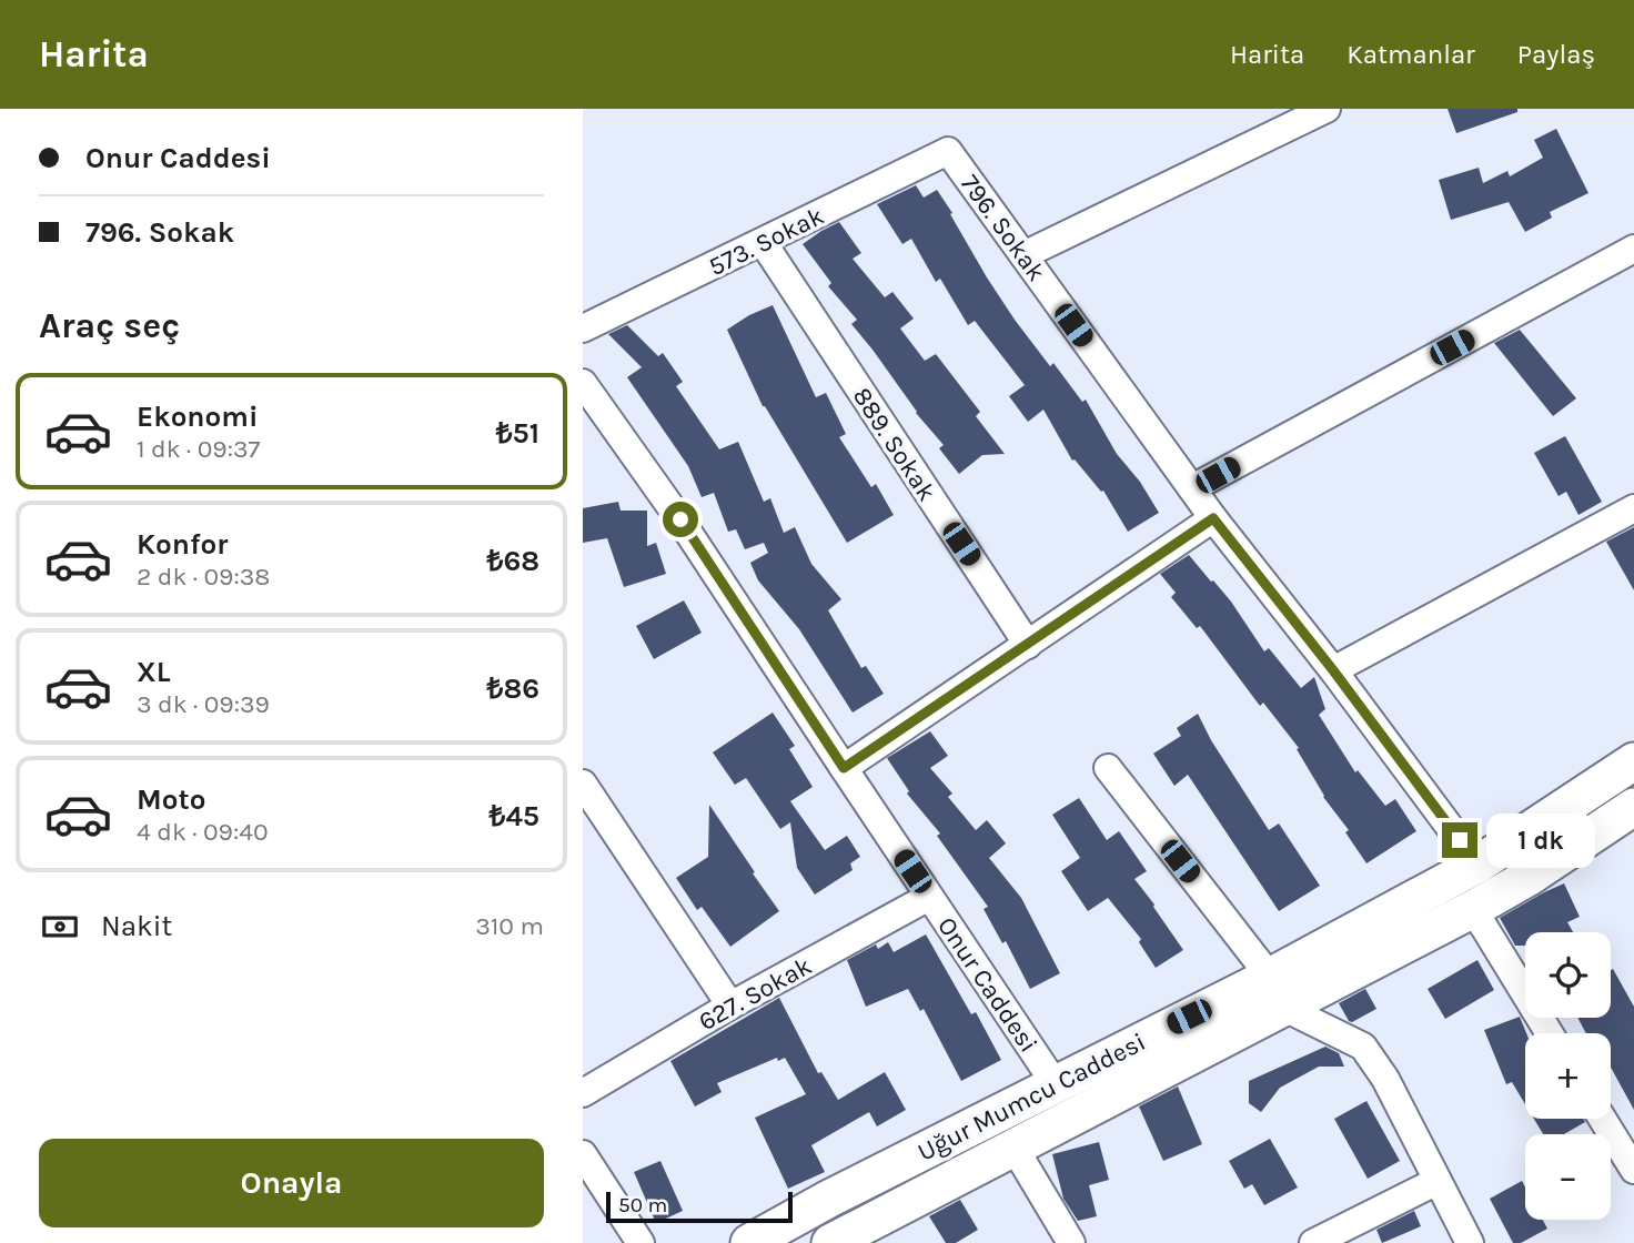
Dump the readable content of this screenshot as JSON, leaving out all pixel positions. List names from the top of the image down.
{
  "streets": {
    "street": [
      "796. Sokak",
      "573. Sokak",
      "889. Sokak",
      "Onur Caddesi",
      "627. Sokak",
      "Uğur Mumcu Caddesi"
    ]
  },
  "crossings": [
    ["796. Sokak", "573. Sokak"],
    ["796. Sokak", "Uğur Mumcu Caddesi"],
    ["573. Sokak", "889. Sokak"],
    ["Onur Caddesi", "627. Sokak"],
    ["Onur Caddesi", "Uğur Mumcu Caddesi"]
  ],
  "scale_bar": "50 m",
  "page": {
    "header": "Harita",
    "nav": ["Harita", "Katmanlar", "Paylaş"],
    "banner": ["Onur Caddesi", "796. Sokak"],
    "heading": "Araç seç",
    "list": [
      {
        "name": "Ekonomi",
        "note": "1 dk · 09:37",
        "value": "₺51"
      },
      {
        "name": "Konfor",
        "note": "2 dk · 09:38",
        "value": "₺68"
      },
      {
        "name": "XL",
        "note": "3 dk · 09:39",
        "value": "₺86"
      },
      {
        "name": "Moto",
        "note": "4 dk · 09:40",
        "value": "₺45"
      }
    ],
    "bubble": "1 dk",
    "pay": ["Nakit", "310 m"],
    "map_buttons": ["+", "−"],
    "buttons": "Onayla",
    "scale": "50 m"
  }
}
